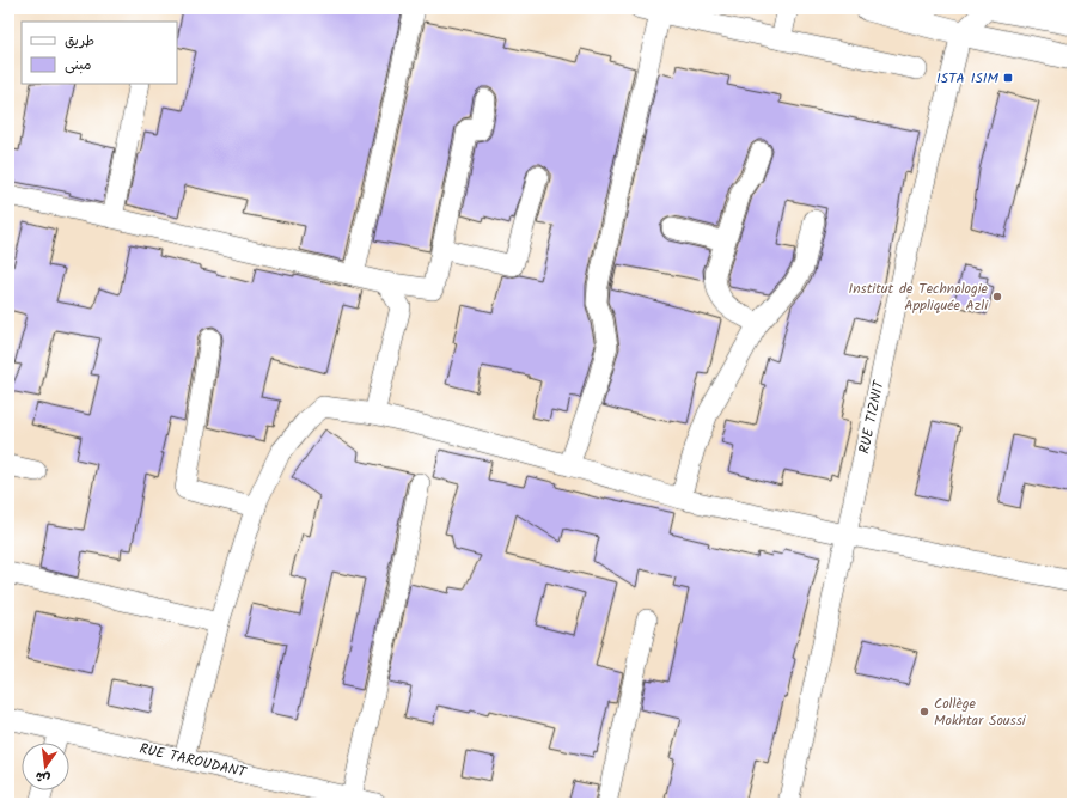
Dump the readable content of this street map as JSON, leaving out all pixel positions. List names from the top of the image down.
{
  "streets": {
    "street": ["RUE TIZNIT", "RUE TAROUDANT"]
  },
  "places": {
    "transit": ["ISTA ISIM"],
    "other": ["Institut de Technologie Appliquée Azli", "Collège Mokhtar Soussi"]
  },
  "legend": ["طريق", "مبنى"],
  "north": "bottom"
}
